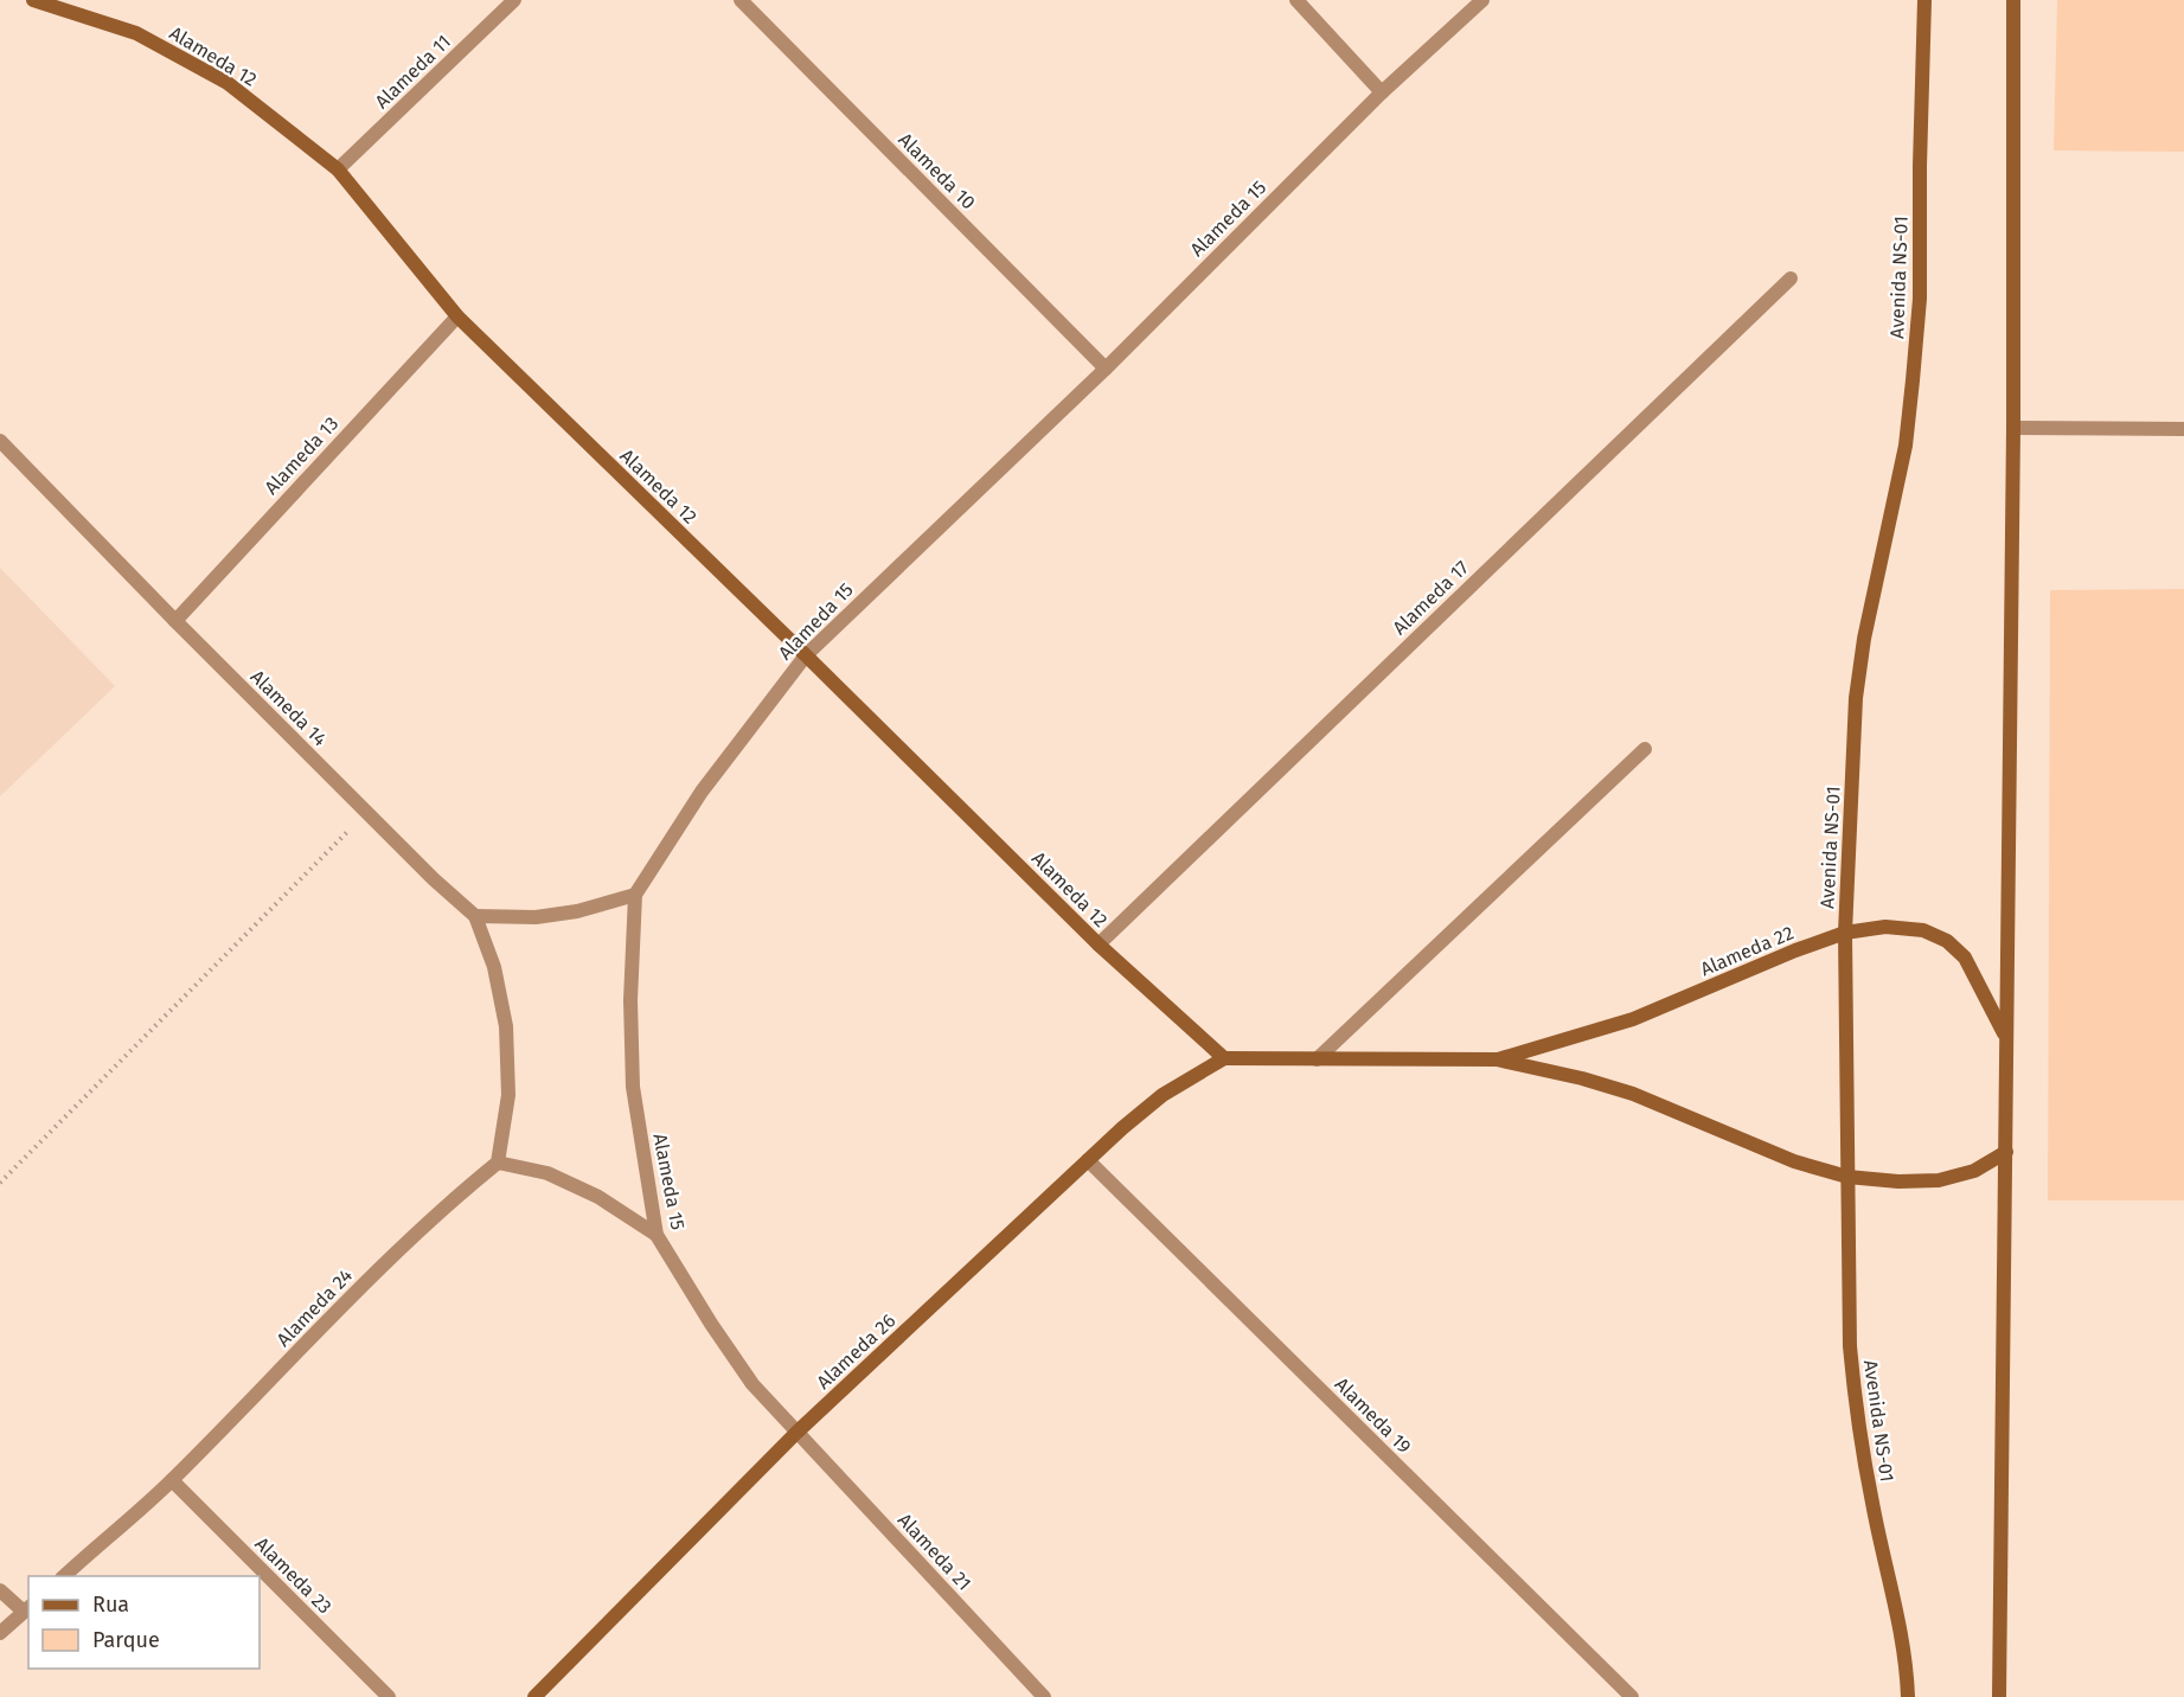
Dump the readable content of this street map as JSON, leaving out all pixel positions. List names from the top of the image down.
{
  "streets": {
    "street": [
      "Alameda 12",
      "Alameda 11",
      "Alameda 10",
      "Alameda 15",
      "Avenida NS-01",
      "Alameda 13",
      "Alameda 17",
      "Alameda 14",
      "Alameda 22",
      "Alameda 24",
      "Alameda 26",
      "Alameda 19",
      "Alameda 21",
      "Alameda 23"
    ]
  },
  "crossings": [
    ["Alameda 12", "Alameda 11"],
    ["Alameda 12", "Alameda 15"],
    ["Alameda 12", "Alameda 13"],
    ["Alameda 12", "Alameda 17"],
    ["Alameda 12", "Alameda 22"],
    ["Alameda 12", "Alameda 26"],
    ["Alameda 10", "Alameda 15"],
    ["Alameda 15", "Alameda 26"],
    ["Alameda 15", "Alameda 21"],
    ["Avenida NS-01", "Alameda 22"],
    ["Alameda 13", "Alameda 14"],
    ["Alameda 14", "Alameda 24"],
    ["Alameda 22", "Alameda 26"],
    ["Alameda 24", "Alameda 23"],
    ["Alameda 26", "Alameda 19"],
    ["Alameda 26", "Alameda 21"]
  ],
  "legend": ["Rua", "Parque"]
}
